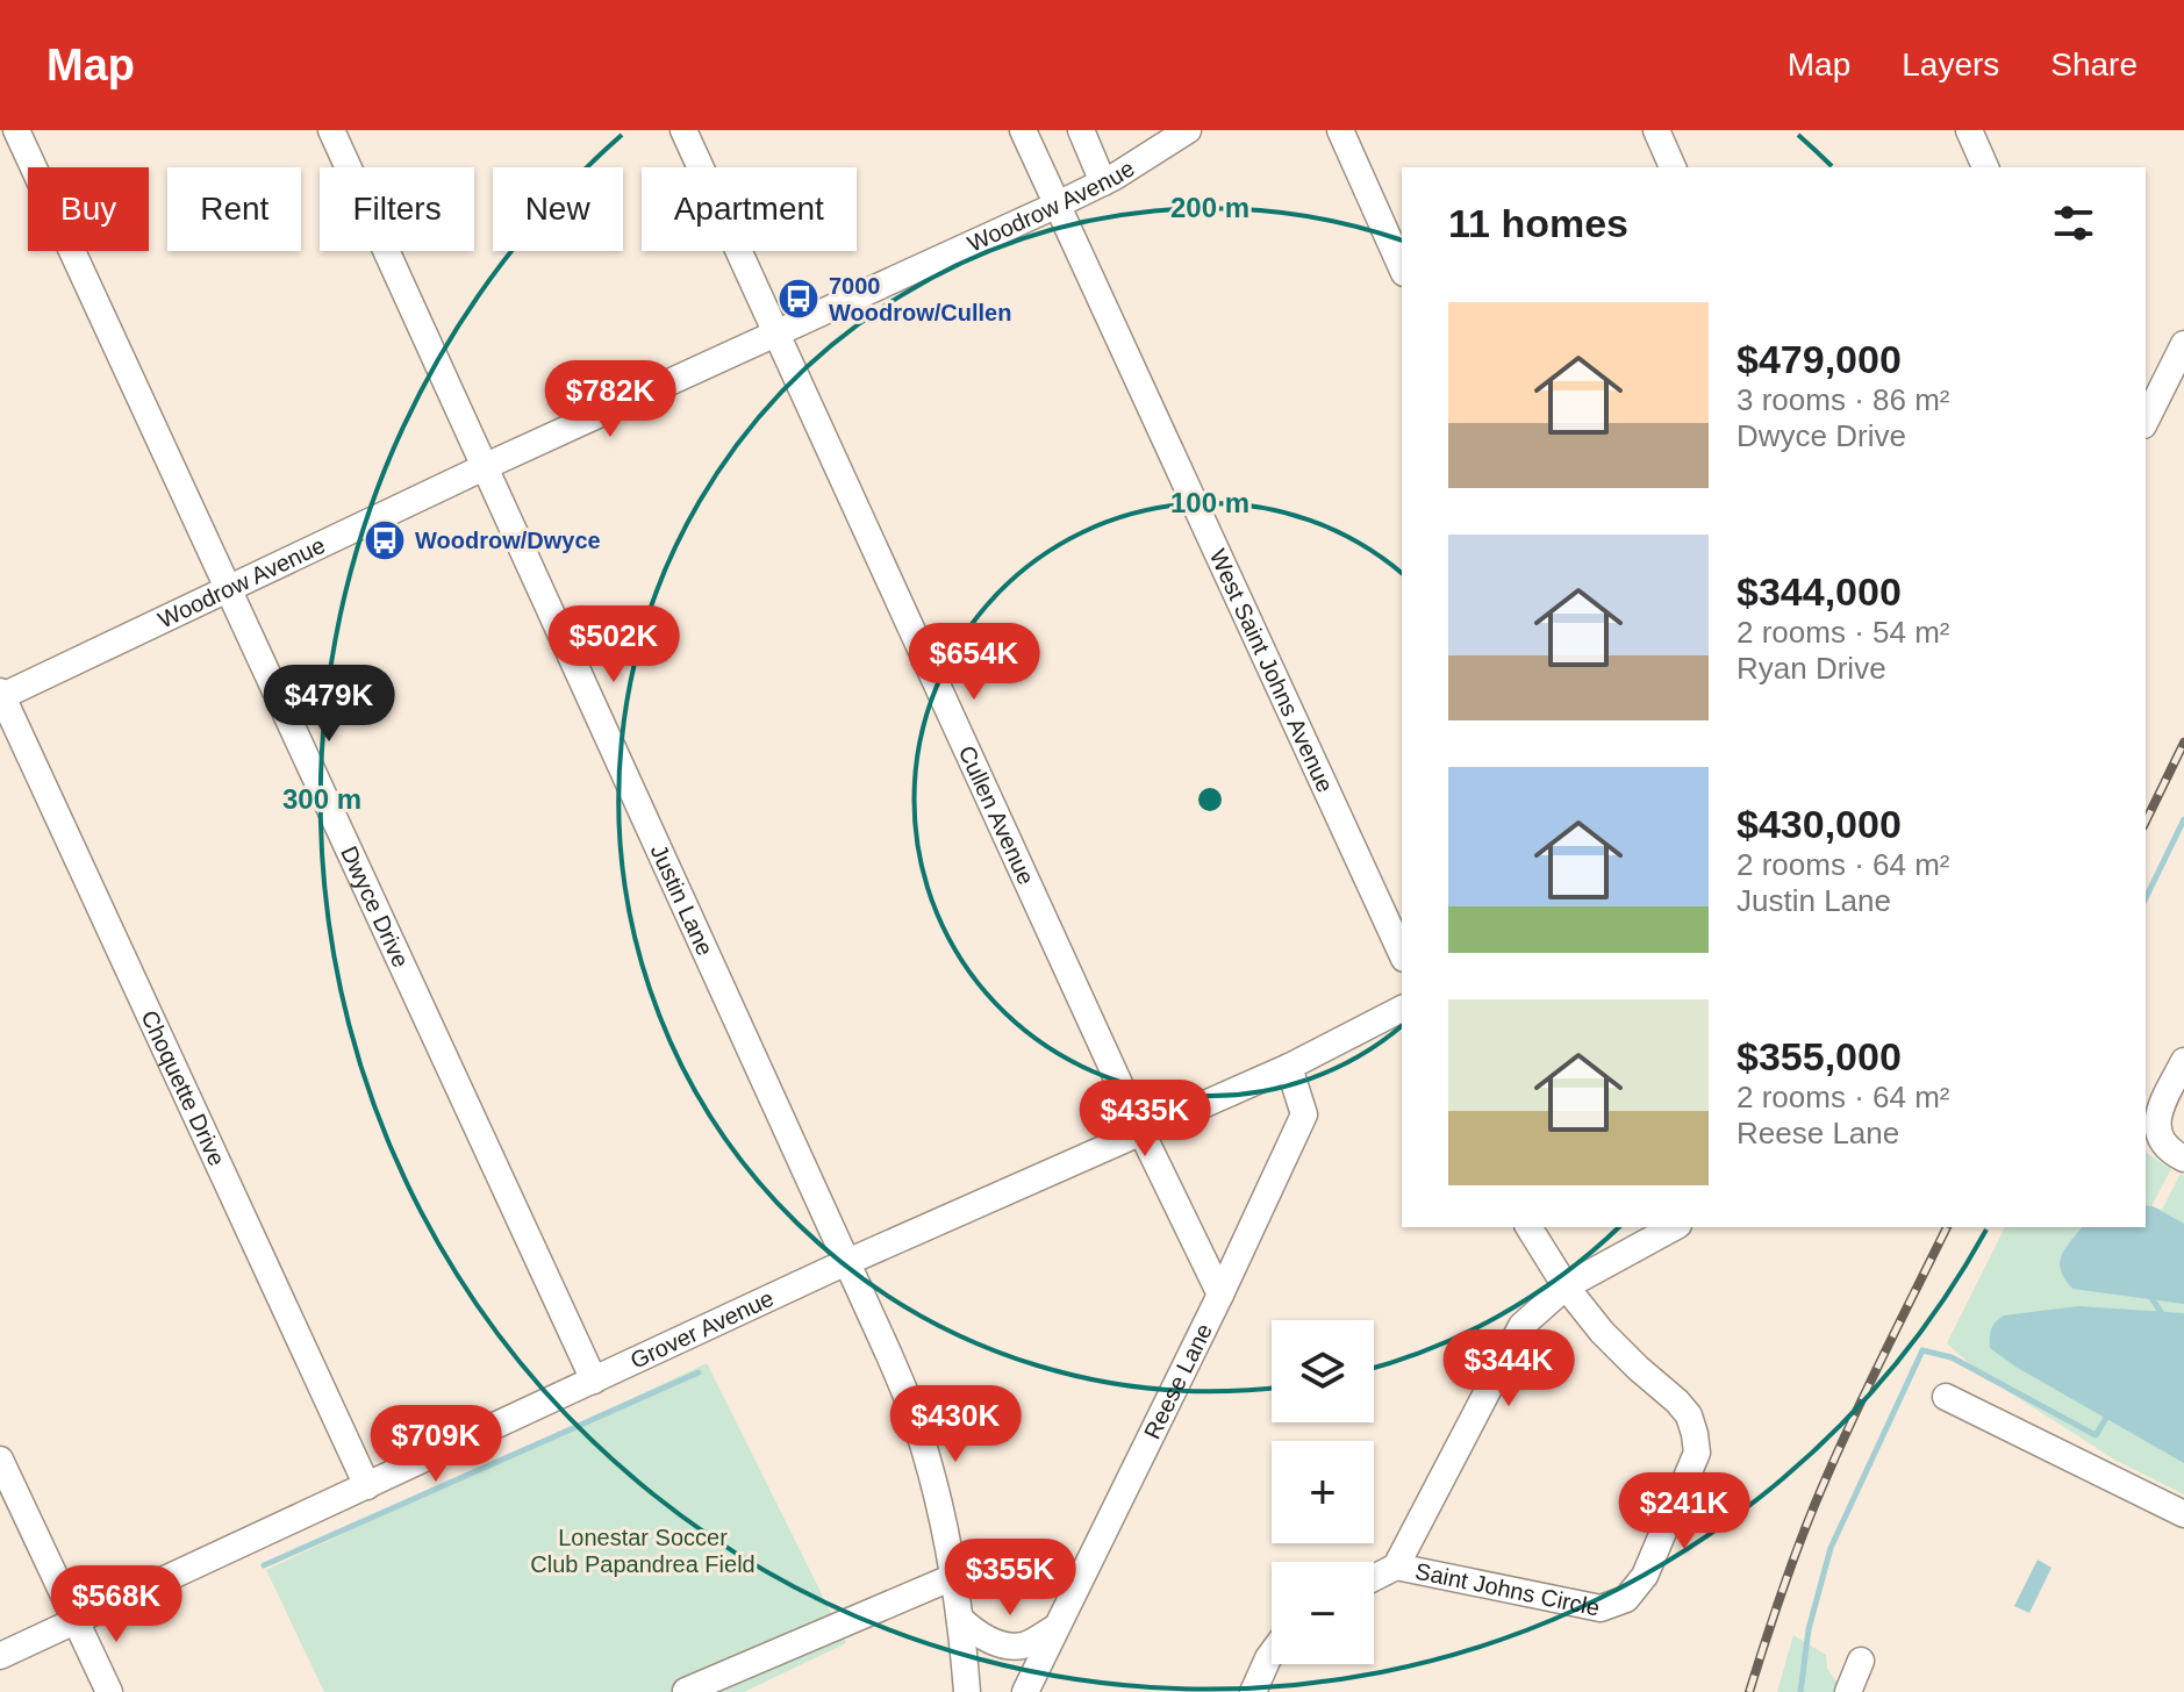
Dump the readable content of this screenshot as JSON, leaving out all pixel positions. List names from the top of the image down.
{
  "streets": {
    "street": [
      "Woodrow Avenue",
      "West Saint Johns Avenue",
      "Cullen Avenue",
      "Justin Lane",
      "Dwyce Drive",
      "Choquette Drive",
      "Grover Avenue",
      "Reese Lane",
      "Saint Johns Circle"
    ]
  },
  "crossings": [
    ["Woodrow Avenue", "West Saint Johns Avenue"],
    ["Woodrow Avenue", "Cullen Avenue"],
    ["Woodrow Avenue", "Justin Lane"],
    ["Woodrow Avenue", "Dwyce Drive"],
    ["Woodrow Avenue", "Choquette Drive"],
    ["Cullen Avenue", "Grover Avenue"],
    ["Cullen Avenue", "Reese Lane"],
    ["Justin Lane", "Grover Avenue"],
    ["Dwyce Drive", "Grover Avenue"],
    ["Choquette Drive", "Grover Avenue"],
    ["Grover Avenue", "Reese Lane"]
  ],
  "parks": ["Lonestar Soccer Club Papandrea Field"],
  "places": {
    "bus stop": ["7000 Woodrow/Cullen", "Woodrow/Dwyce"]
  },
  "page": {
    "header": "Map",
    "nav": ["Map", "Layers", "Share"],
    "chip": [
      "Buy",
      "Rent",
      "Filters",
      "New",
      "Apartment"
    ],
    "heading": "11 homes",
    "list": [
      {
        "name": "$479,000",
        "note": "3 rooms · 86 m² · Dwyce Drive"
      },
      {
        "name": "$344,000",
        "note": "2 rooms · 54 m² · Ryan Drive"
      },
      {
        "name": "$430,000",
        "note": "2 rooms · 64 m² · Justin Lane"
      },
      {
        "name": "$355,000",
        "note": "2 rooms · 64 m² · Reese Lane"
      }
    ],
    "price": [
      "$782K",
      "$502K",
      "$654K",
      "$479K",
      "$435K",
      "$344K",
      "$430K",
      "$709K",
      "$241K",
      "$355K",
      "$568K"
    ],
    "map_buttons": ["+", "−"]
  },
  "rings": ["200 m", "100 m", "300 m"]
}
